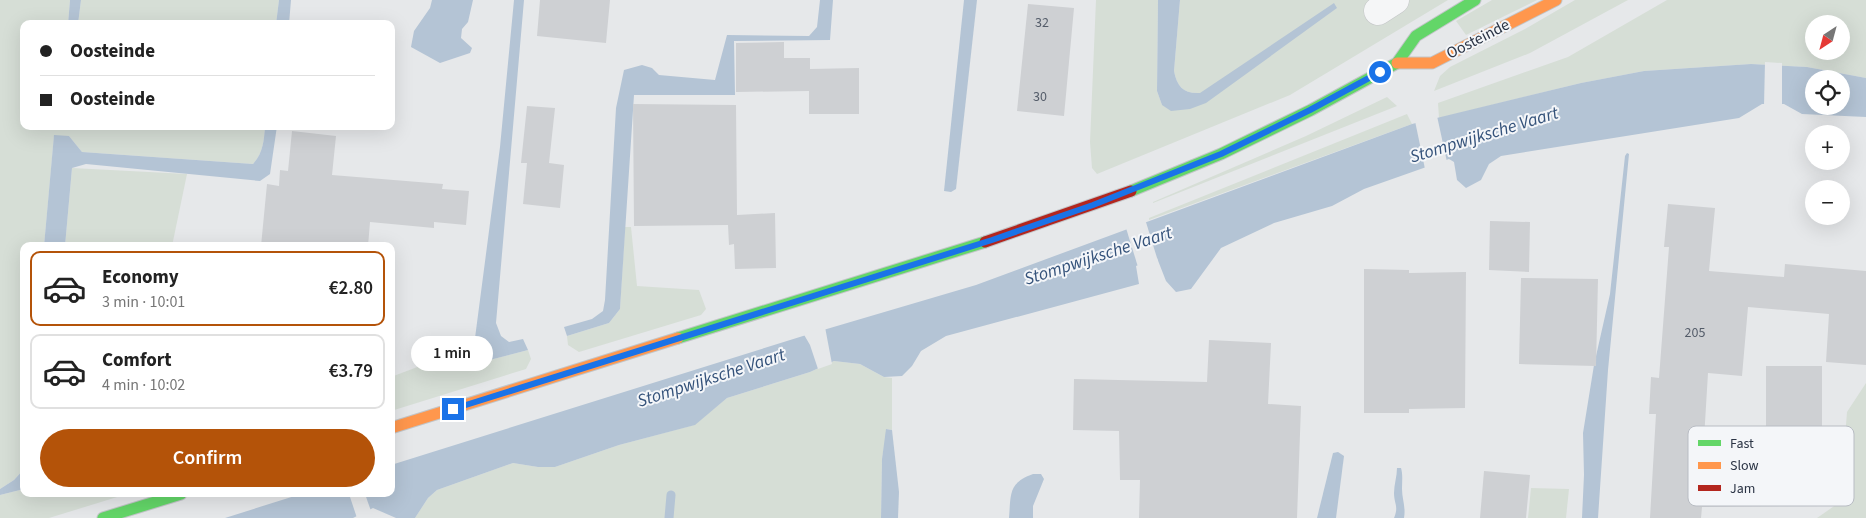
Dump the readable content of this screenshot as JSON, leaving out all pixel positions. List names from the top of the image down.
{
  "streets": {
    "main road": ["Oosteinde"]
  },
  "water": ["Stompwijksche Vaart"],
  "house_numbers": ["32", "30", "205"],
  "legend": ["Fast", "Slow", "Jam"],
  "north": "bottom left",
  "page": {
    "map_buttons": ["+", "−"],
    "banner": ["Oosteinde", "Oosteinde"],
    "list": [
      {
        "name": "Economy",
        "note": "3 min · 10:01",
        "value": "€2.80"
      },
      {
        "name": "Comfort",
        "note": "4 min · 10:02",
        "value": "€3.79"
      }
    ],
    "bubble": "1 min",
    "buttons": "Confirm"
  }
}
